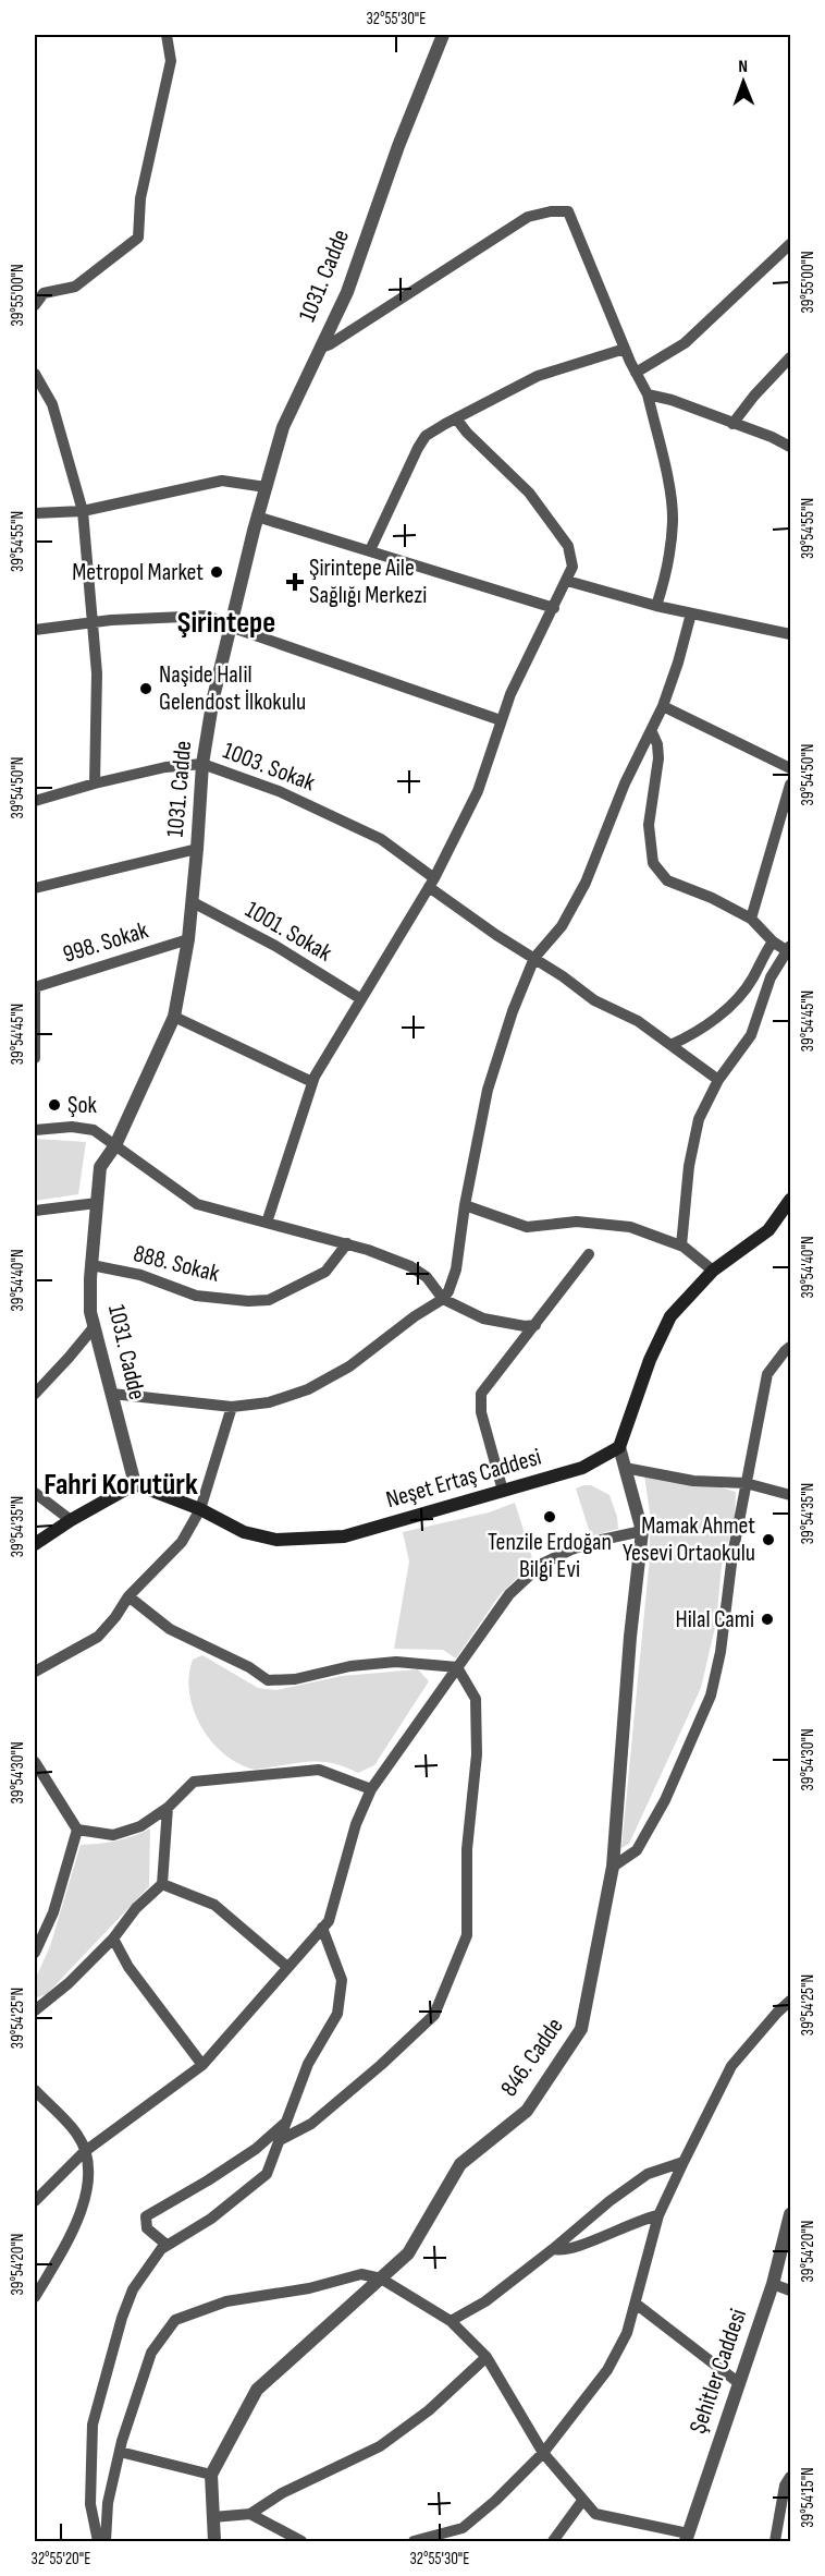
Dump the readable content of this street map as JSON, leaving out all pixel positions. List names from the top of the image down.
{
  "streets": {
    "main road": ["Neşet Ertaş Caddesi"],
    "street": [
      "1031. Cadde",
      "1003. Sokak",
      "1001. Sokak",
      "998. Sokak",
      "888. Sokak",
      "846. Cadde",
      "Şehitler Caddesi"
    ]
  },
  "crossings": [
    ["1031. Cadde", "1003. Sokak"],
    ["1031. Cadde", "1001. Sokak"],
    ["1031. Cadde", "998. Sokak"],
    ["1031. Cadde", "888. Sokak"],
    ["1031. Cadde", "Neşet Ertaş Caddesi"],
    ["Neşet Ertaş Caddesi", "846. Cadde"]
  ],
  "districts": ["Şirintepe", "Fahri Korutürk"],
  "places": {
    "other": [
      "Metropol Market",
      "Naşide Halil Gelendost İlkokulu",
      "Şok",
      "Tenzile Erdoğan Bilgi Evi",
      "Mamak Ahmet Yesevi Ortaokulu",
      "Hilal Cami"
    ],
    "health": ["Şirintepe Aile Sağlığı Merkezi"]
  },
  "north": "top",
  "coordinates": [
    "32°55'30\"E",
    "39°55'00\"N",
    "39°54'55\"N",
    "39°54'50\"N",
    "39°54'45\"N",
    "39°54'40\"N",
    "39°54'35\"N",
    "39°54'30\"N",
    "39°54'25\"N",
    "39°54'20\"N",
    "39°54'15\"N",
    "32°55'20\"E"
  ]
}
